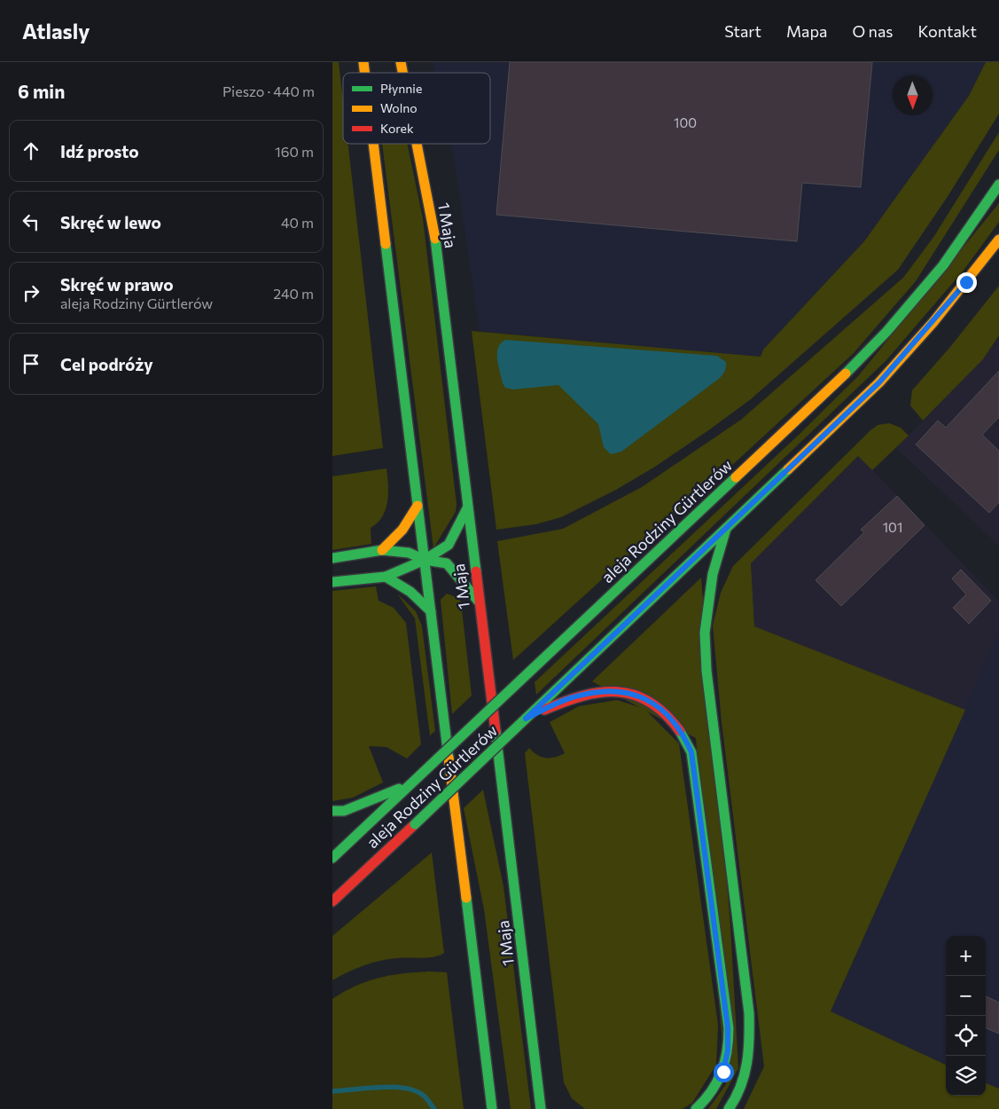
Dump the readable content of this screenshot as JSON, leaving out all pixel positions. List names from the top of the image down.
{
  "streets": {
    "main road": ["1 Maja", "aleja Rodziny Gürtlerów"]
  },
  "house_numbers": ["100", "101"],
  "legend": ["Płynnie", "Wolno", "Korek"],
  "north": "bottom",
  "page": {
    "header": "Atlasly",
    "nav": [
      "Start",
      "Mapa",
      "O nas",
      "Kontakt"
    ],
    "heading": ["6 min", "Pieszo · 440 m"],
    "list": [
      ["Idź prosto", "160 m"],
      ["Skręć w lewo", "40 m"],
      ["Skręć w prawo", "aleja Rodziny Gürtlerów", "240 m"],
      "Cel podróży"
    ],
    "map_buttons": ["+", "−"]
  }
}
